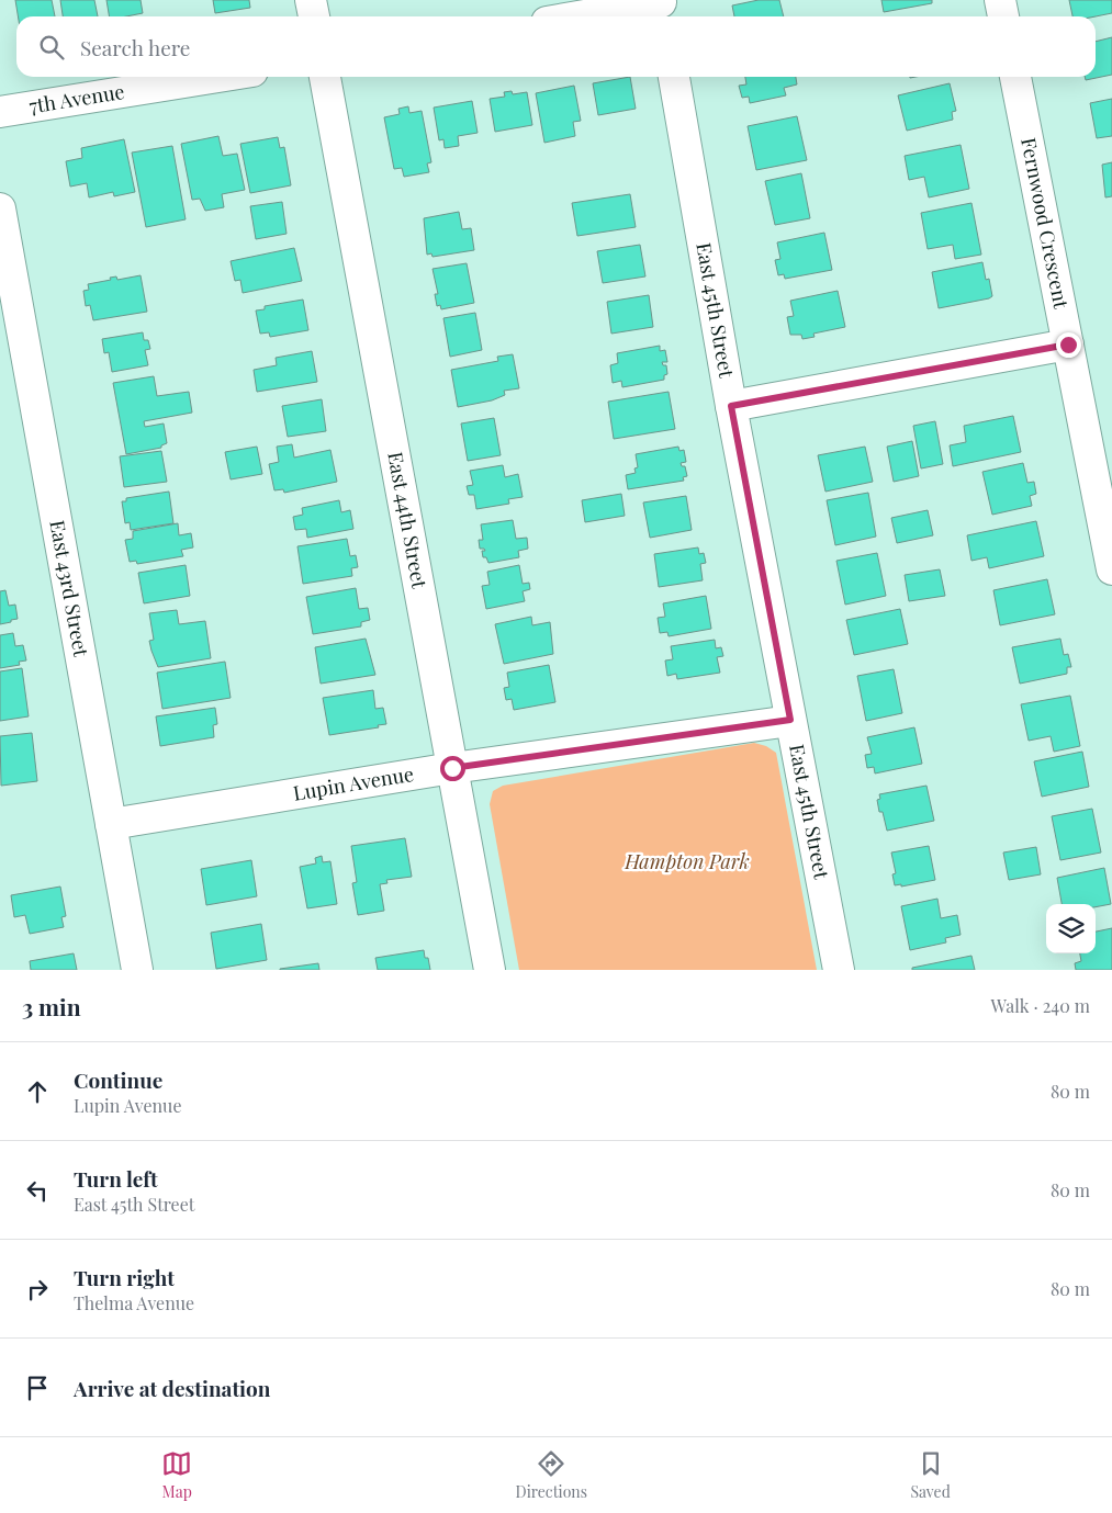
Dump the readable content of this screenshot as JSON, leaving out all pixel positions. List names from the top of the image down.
{
  "streets": {
    "street": [
      "7th Avenue",
      "Fernwood Crescent",
      "East 45th Street",
      "East 44th Street",
      "East 43rd Street",
      "Lupin Avenue"
    ]
  },
  "crossings": [
    ["East 45th Street", "Lupin Avenue"],
    ["East 44th Street", "Lupin Avenue"],
    ["East 43rd Street", "Lupin Avenue"]
  ],
  "parks": ["Hampton Park"],
  "page": {
    "search": "Search here",
    "heading": ["3 min", "Walk · 240 m"],
    "list": [
      ["Continue", "Lupin Avenue", "80 m"],
      ["Turn left", "East 45th Street", "80 m"],
      ["Turn right", "Thelma Avenue", "80 m"],
      "Arrive at destination"
    ],
    "nav": ["Map", "Directions", "Saved"]
  }
}
